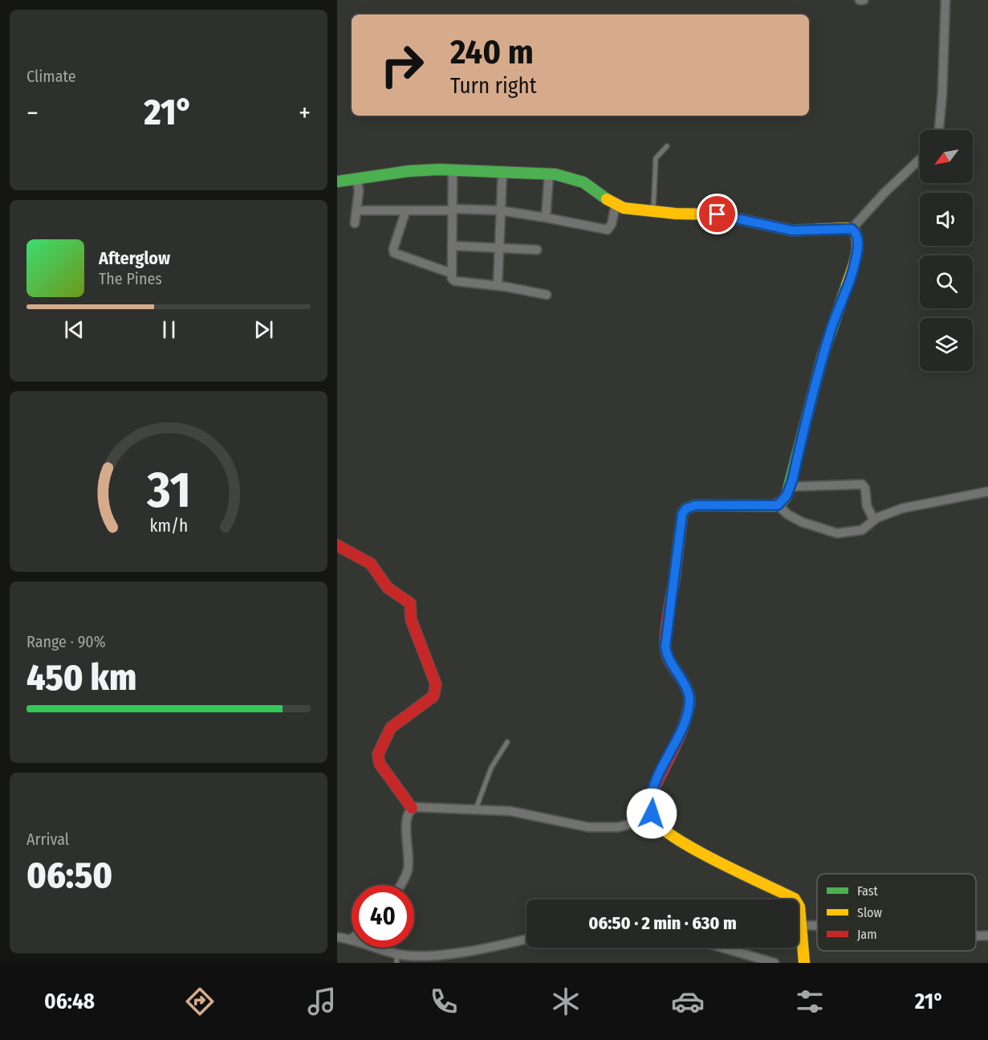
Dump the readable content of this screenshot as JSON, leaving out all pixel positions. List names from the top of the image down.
{
  "legend": ["Fast", "Slow", "Jam"],
  "north": "bottom left",
  "page": {
    "tile": [
      "Climate",
      ["Range · 90%", "450 km"],
      ["Arrival", "06:50"]
    ],
    "turn": ["240 m", "Turn right"],
    "heat": ["−", "21°", "+"],
    "song": ["Afterglow", "The Pines"],
    "limit": "40",
    "trip": "06:50 · 2 min · 630 m",
    "tabs": ["06:48", "21°"],
    "gauge": ["31", "km/h"]
  }
}
